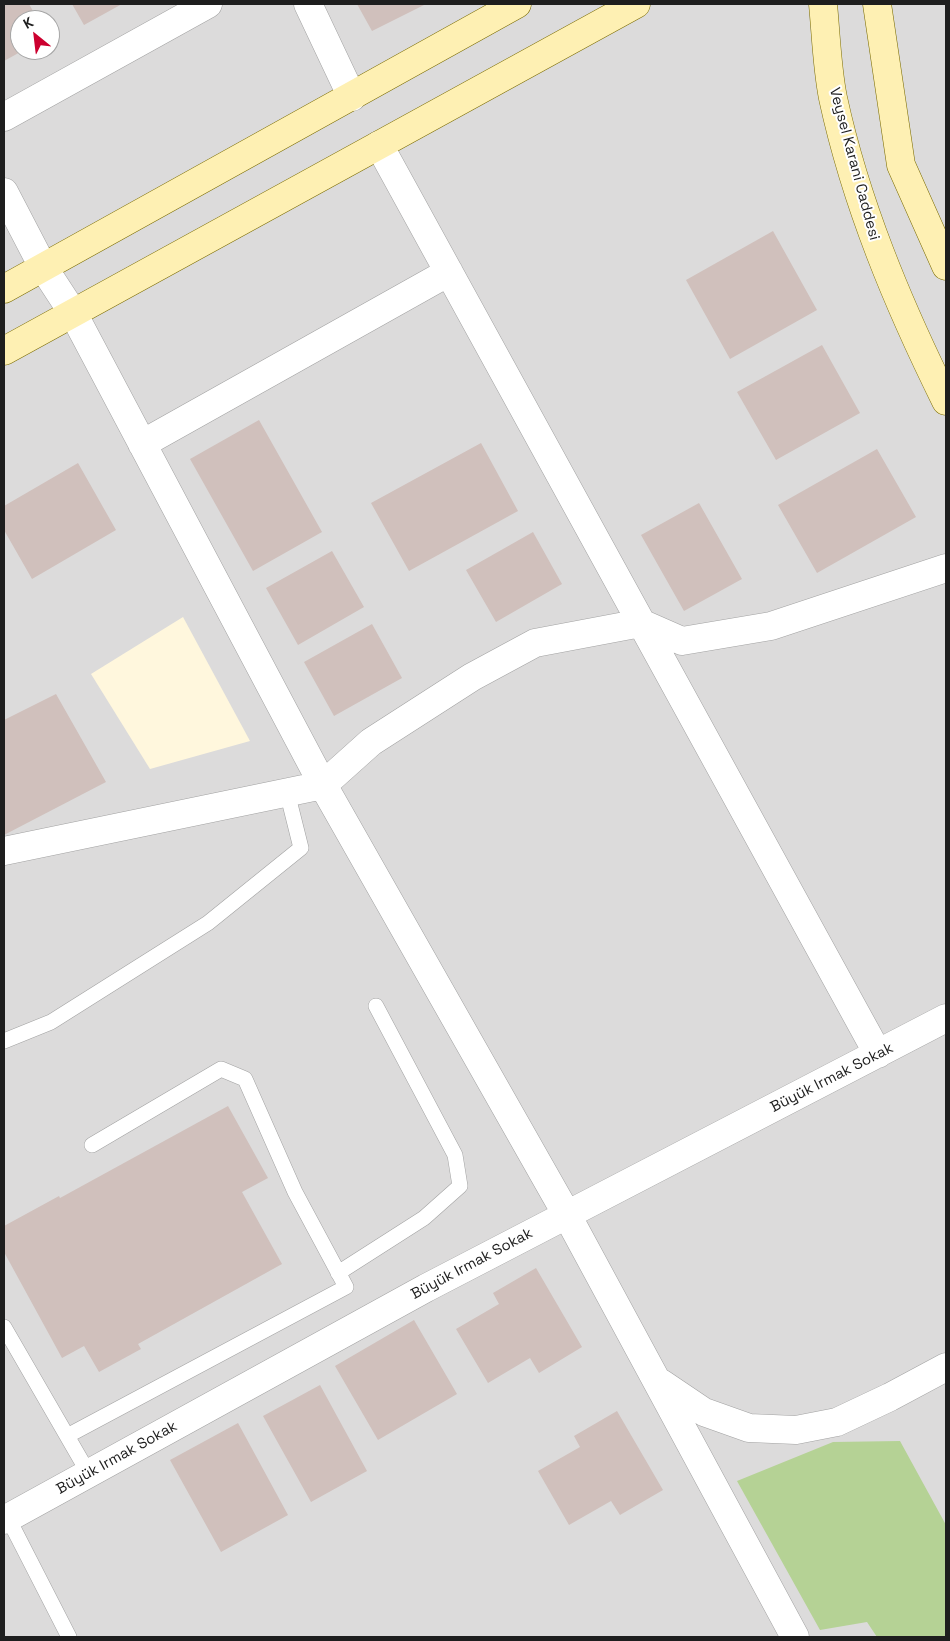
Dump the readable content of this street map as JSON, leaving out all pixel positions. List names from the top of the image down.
{
  "streets": {
    "street": ["Veysel Karani Caddesi", "Büyük Irmak Sokak"]
  },
  "north": "top left"
}
